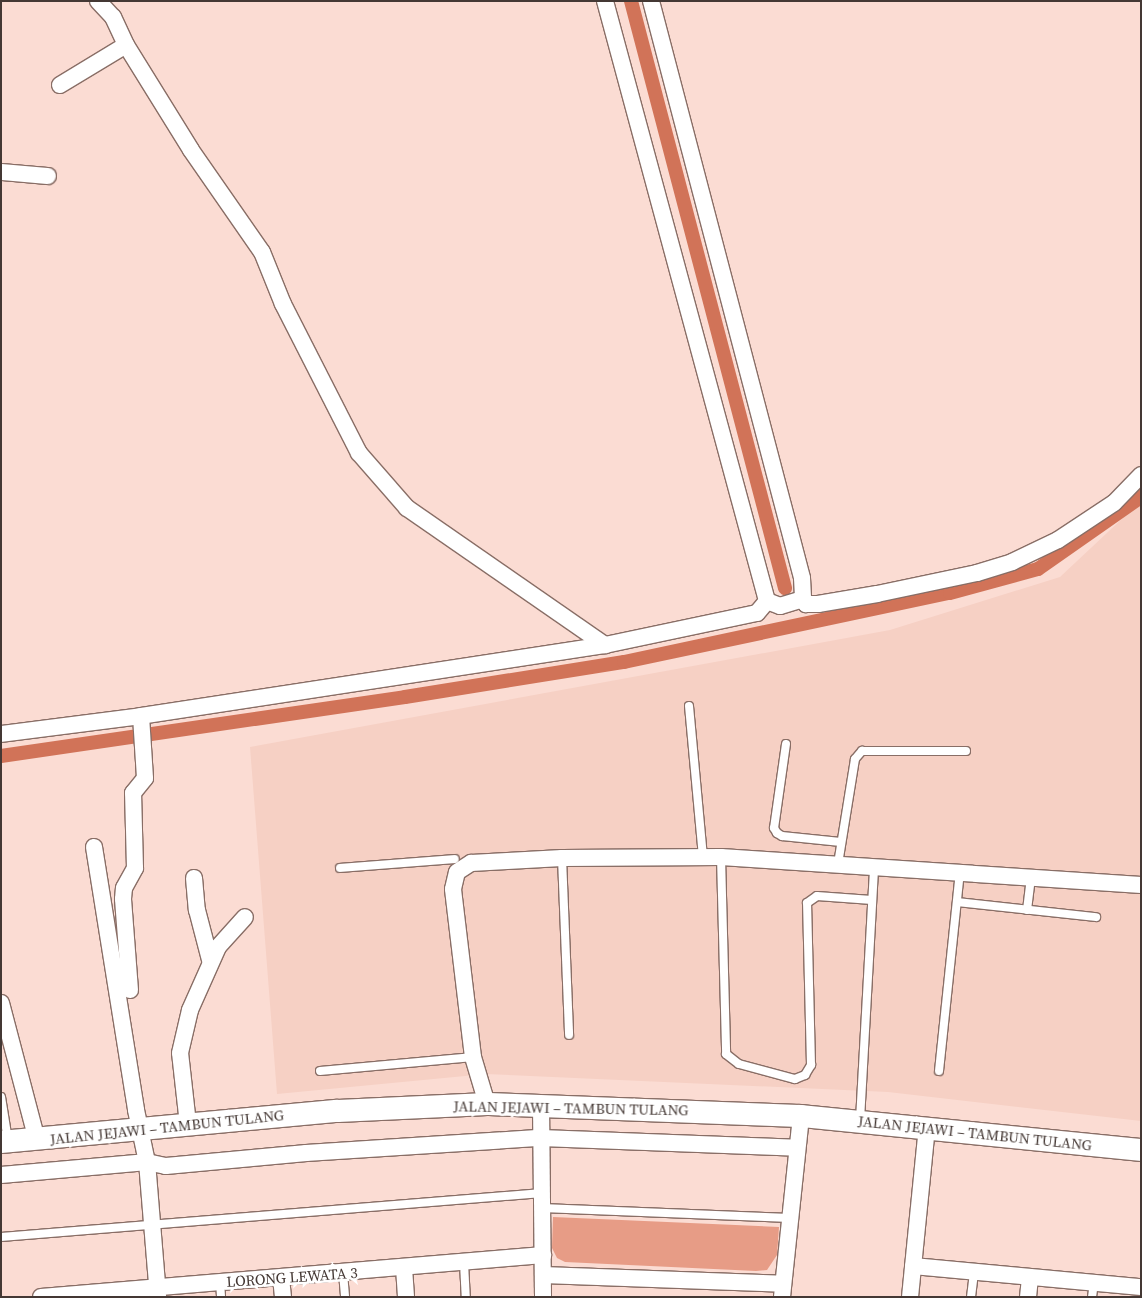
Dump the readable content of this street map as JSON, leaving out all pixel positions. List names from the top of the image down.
{
  "streets": {
    "street": ["JALAN JEJAWI – TAMBUN TULANG", "LORONG LEWATA 3"]
  }
}
